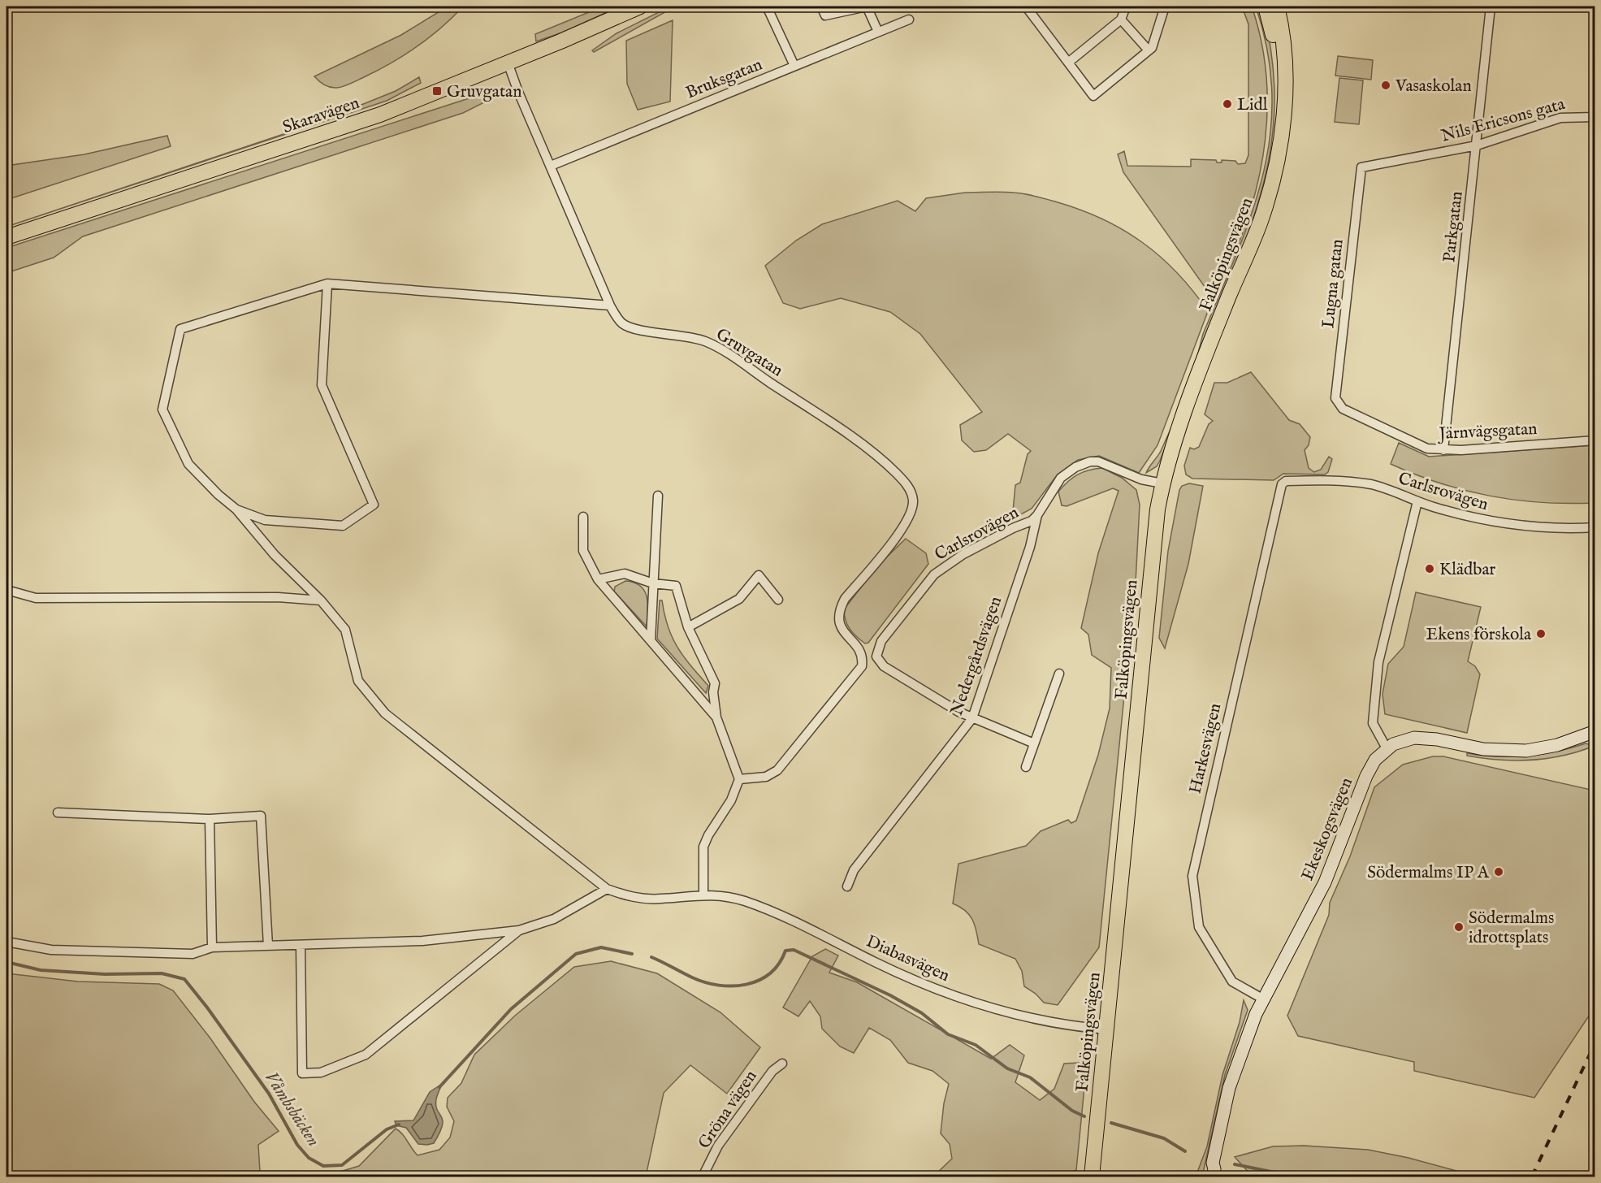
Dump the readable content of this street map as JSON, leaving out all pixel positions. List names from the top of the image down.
{
  "streets": {
    "main road": ["Skaravägen", "Falköpingsvägen"],
    "street": [
      "Bruksgatan",
      "Nils Ericsons gata",
      "Parkgatan",
      "Lugna gatan",
      "Gruvgatan",
      "Järnvägsgatan",
      "Carlsrovägen",
      "Nedergårdsvägen",
      "Harkesvägen",
      "Ekeskogsvägen",
      "Diabasvägen",
      "Gröna vägen"
    ]
  },
  "crossings": [
    ["Bruksgatan", "Gruvgatan"],
    ["Skaravägen", "Gruvgatan"],
    ["Nils Ericsons gata", "Parkgatan"],
    ["Nils Ericsons gata", "Lugna gatan"],
    ["Parkgatan", "Järnvägsgatan"],
    ["Falköpingsvägen", "Carlsrovägen"],
    ["Falköpingsvägen", "Diabasvägen"],
    ["Lugna gatan", "Järnvägsgatan"],
    ["Carlsrovägen", "Nedergårdsvägen"],
    ["Carlsrovägen", "Harkesvägen"],
    ["Harkesvägen", "Ekeskogsvägen"]
  ],
  "water": ["Våmbsbäcken"],
  "places": {
    "other": [
      "Vasaskolan",
      "Lidl",
      "Klädbar",
      "Ekens förskola",
      "Södermalms IP A",
      "Södermalms idrottsplats"
    ],
    "transit": ["Gruvgatan"]
  }
}
